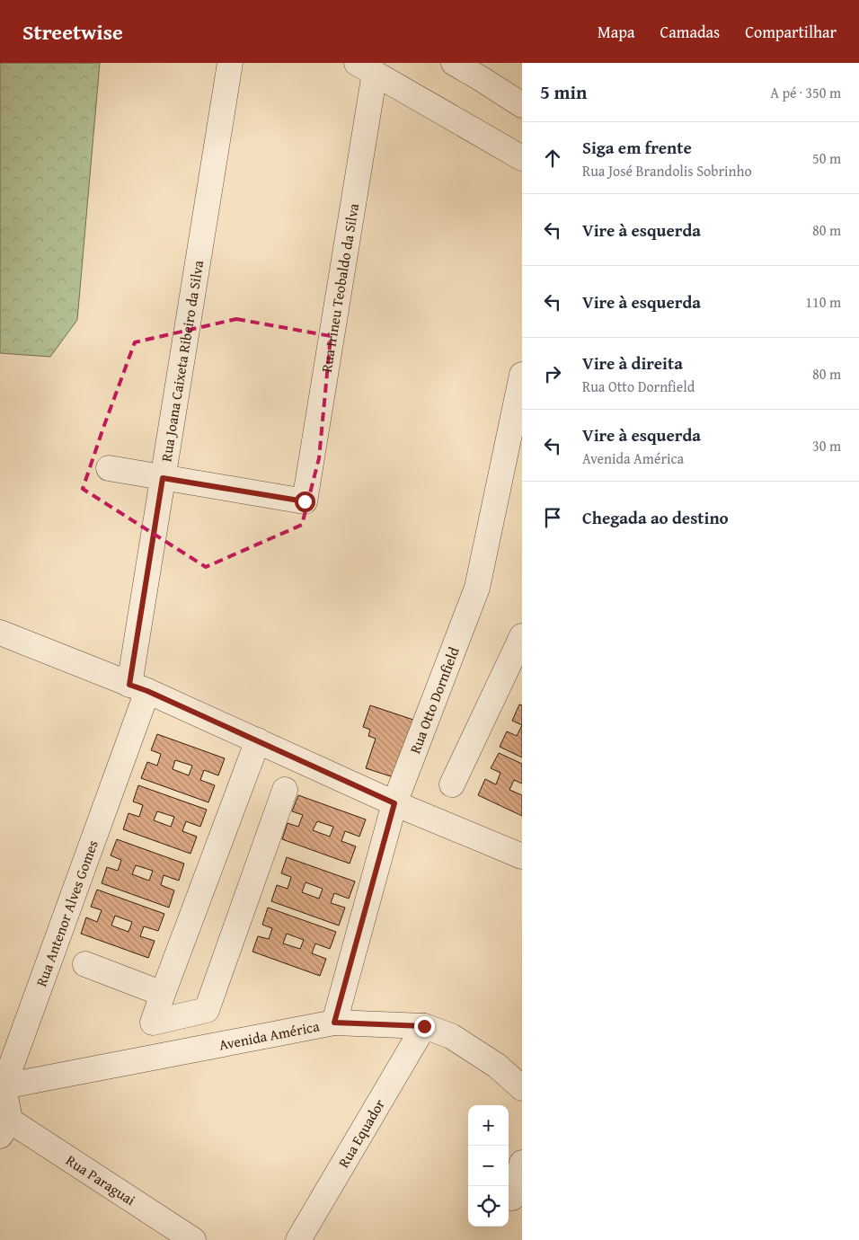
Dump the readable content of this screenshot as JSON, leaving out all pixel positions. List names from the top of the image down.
{
  "streets": {
    "street": [
      "Rua Irineu Teobaldo da Silva",
      "Rua Joana Caixeta Ribeiro da Silva",
      "Rua Otto Dornfield",
      "Rua Antenor Alves Gomes",
      "Avenida América",
      "Rua Equador",
      "Rua Paraguai"
    ]
  },
  "crossings": [
    ["Rua Irineu Teobaldo da Silva", "Rua Joana Caixeta Ribeiro da Silva"],
    ["Rua Joana Caixeta Ribeiro da Silva", "Rua Antenor Alves Gomes"],
    ["Rua Otto Dornfield", "Avenida América"],
    ["Rua Antenor Alves Gomes", "Avenida América"],
    ["Avenida América", "Rua Equador"]
  ],
  "page": {
    "header": "Streetwise",
    "nav": ["Mapa", "Camadas", "Compartilhar"],
    "heading": ["5 min", "A pé · 350 m"],
    "list": [
      ["Siga em frente", "Rua José Brandolis Sobrinho", "50 m"],
      ["Vire à esquerda", "80 m"],
      ["Vire à esquerda", "110 m"],
      ["Vire à direita", "Rua Otto Dornfield", "80 m"],
      ["Vire à esquerda", "Avenida América", "30 m"],
      "Chegada ao destino"
    ],
    "map_buttons": ["+", "−"]
  }
}
